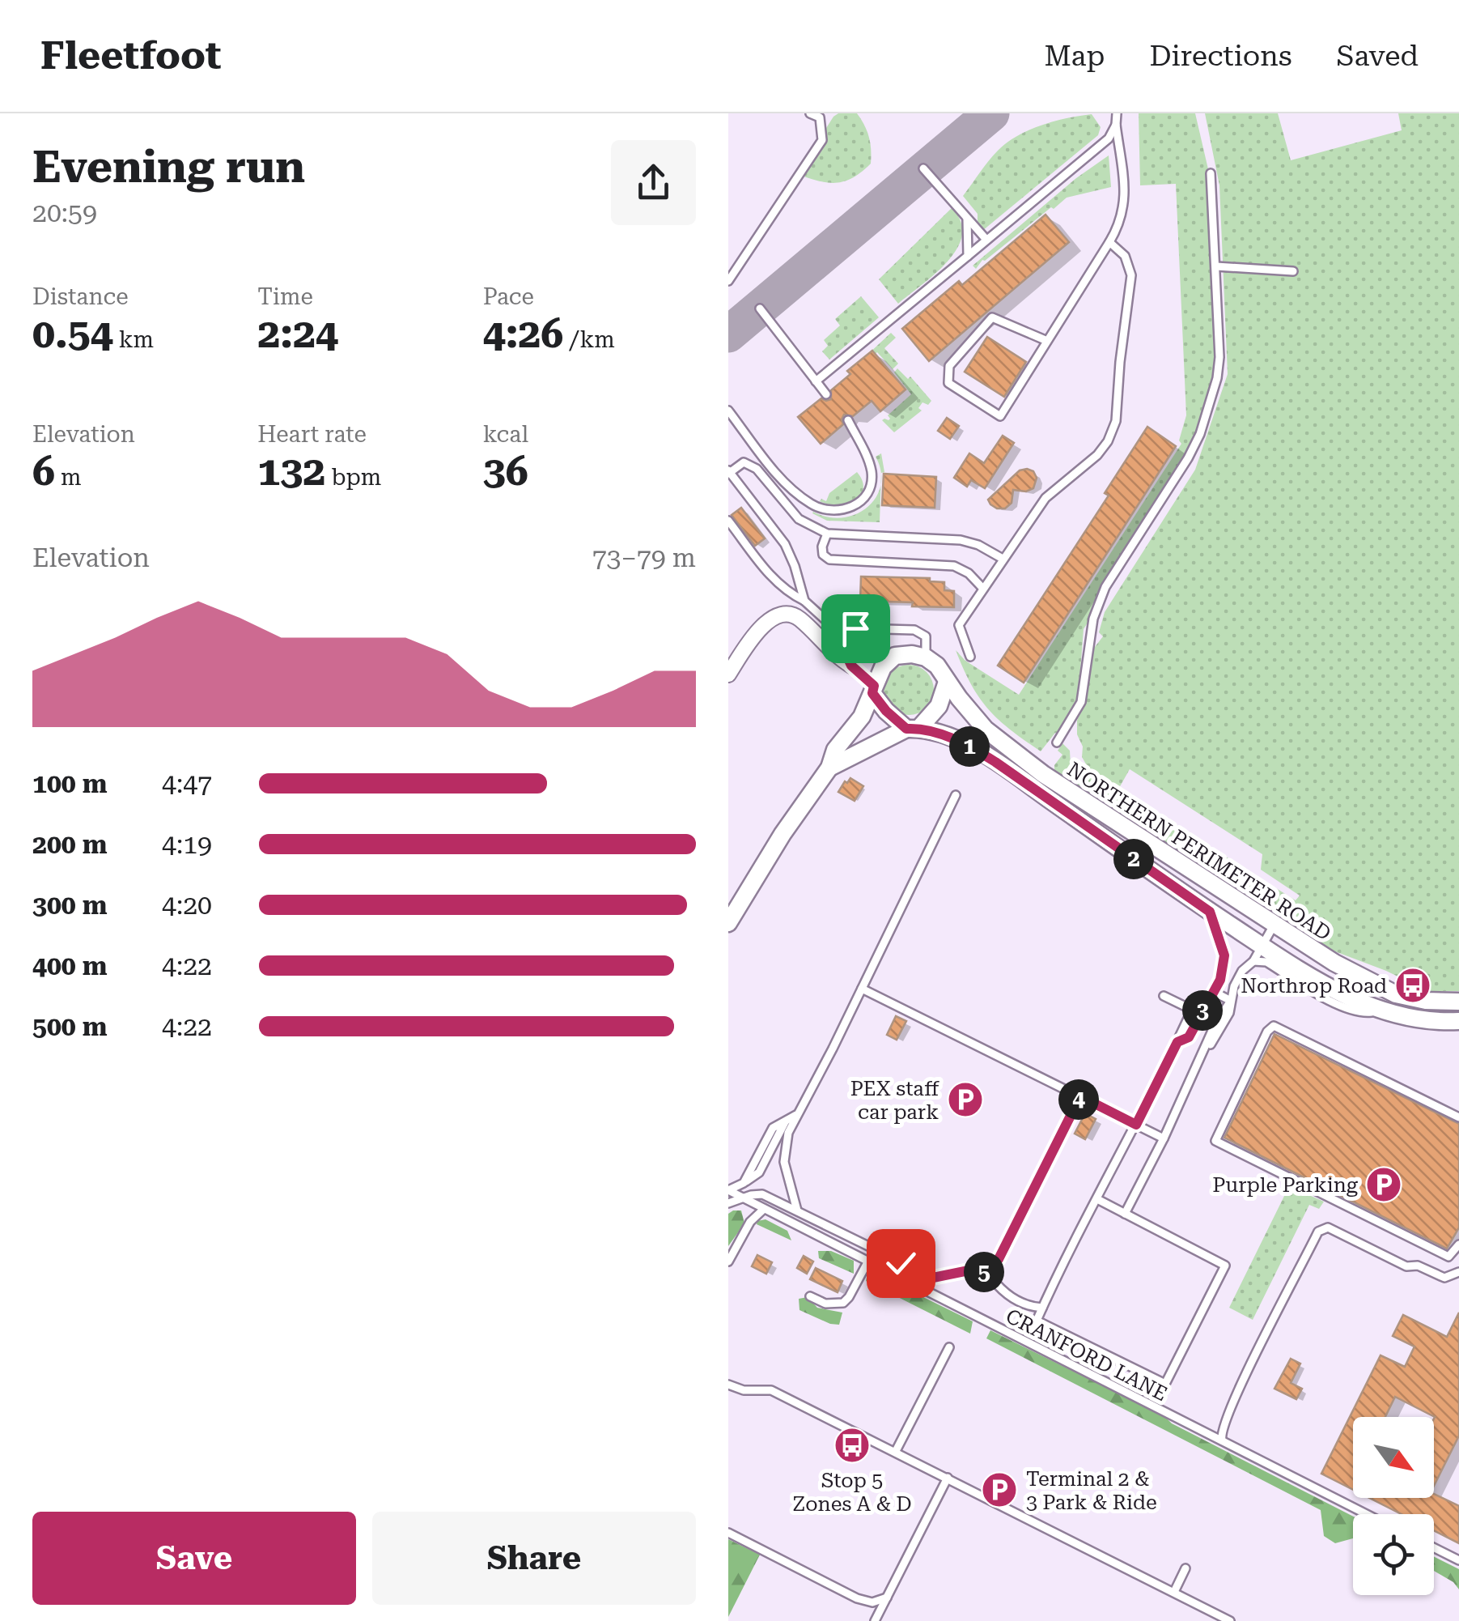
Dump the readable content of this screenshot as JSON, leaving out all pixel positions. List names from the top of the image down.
{
  "streets": {
    "street": ["NORTHERN PERIMETER ROAD"],
    "lane": ["CRANFORD LANE"]
  },
  "places": {
    "bus stop": ["Northrop Road", "Stop 5 Zones A & D"],
    "parking": ["PEX staff car park", "Purple Parking", "Terminal 2 & 3 Park & Ride"]
  },
  "north": "bottom right",
  "page": {
    "header": "Fleetfoot",
    "nav": ["Map", "Directions", "Saved"],
    "heading": ["Evening run", "20:59"],
    "stats": [
      ["Distance", "0.54 km"],
      ["Time", "2:24"],
      ["Pace", "4:26 /km"],
      ["Elevation", "6 m"],
      ["Heart rate", "132 bpm"],
      ["kcal", "36"]
    ],
    "chart": ["Elevation", "73–79 m"],
    "pins": [
      "1",
      "2",
      "3",
      "4",
      "5"
    ],
    "list": [
      {
        "name": "100 m",
        "note": "4:47"
      },
      {
        "name": "200 m",
        "note": "4:19"
      },
      {
        "name": "300 m",
        "note": "4:20"
      },
      {
        "name": "400 m",
        "note": "4:22"
      },
      {
        "name": "500 m",
        "note": "4:22"
      }
    ],
    "buttons": ["Save", "Share"]
  }
}
